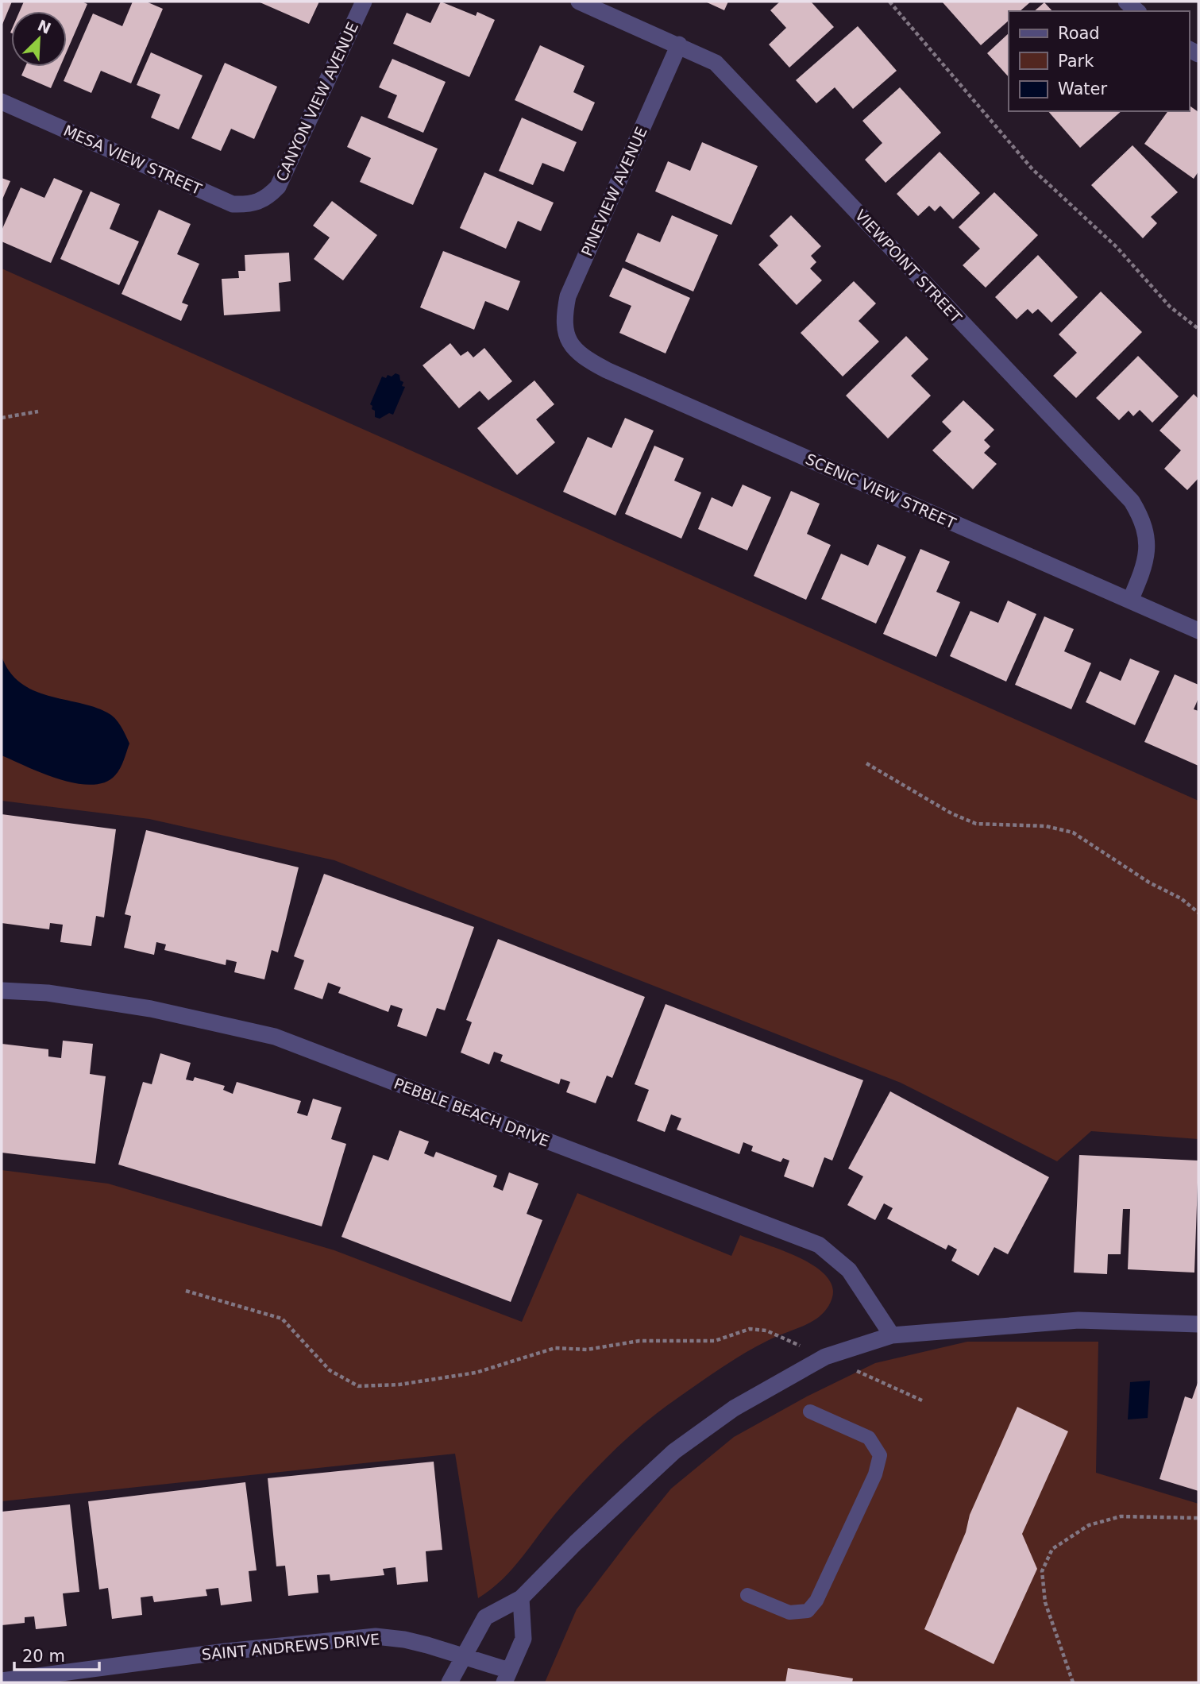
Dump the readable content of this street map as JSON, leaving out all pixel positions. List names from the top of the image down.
{
  "streets": {
    "street": [
      "CANYON VIEW AVENUE",
      "MESA VIEW STREET",
      "PINEVIEW AVENUE",
      "VIEWPOINT STREET",
      "SCENIC VIEW STREET",
      "PEBBLE BEACH DRIVE",
      "SAINT ANDREWS DRIVE"
    ]
  },
  "crossings": [
    ["CANYON VIEW AVENUE", "MESA VIEW STREET"],
    ["PINEVIEW AVENUE", "VIEWPOINT STREET"],
    ["PINEVIEW AVENUE", "SCENIC VIEW STREET"],
    ["VIEWPOINT STREET", "SCENIC VIEW STREET"]
  ],
  "legend": ["Road", "Park", "Water"],
  "scale_bar": "20 m",
  "north": "top right"
}
